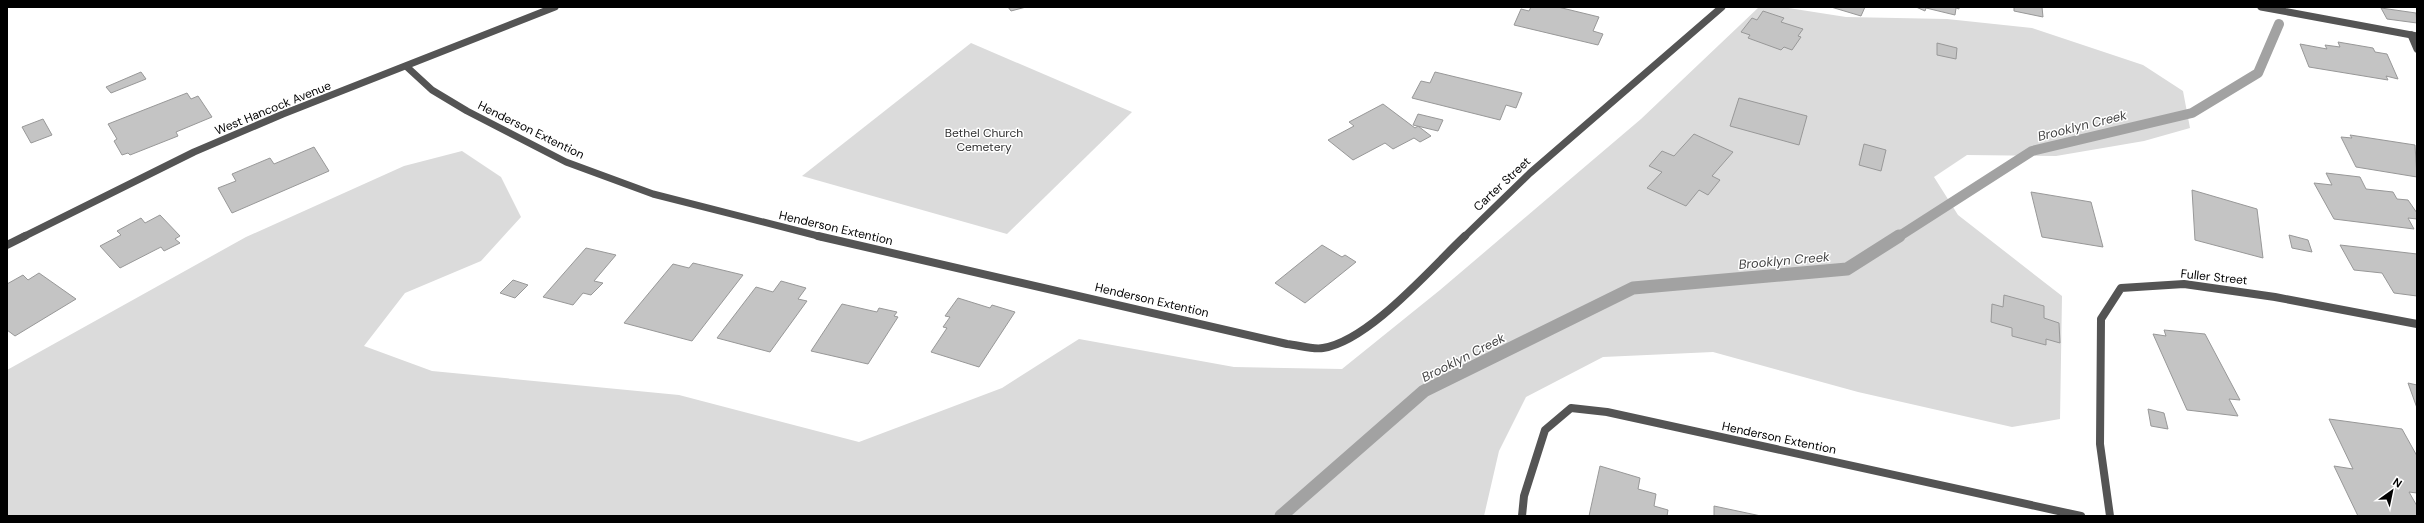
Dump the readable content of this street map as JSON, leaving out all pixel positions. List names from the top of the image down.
{
  "streets": {
    "street": [
      "West Hancock Avenue",
      "Henderson Extention",
      "Carter Street",
      "Fuller Street"
    ]
  },
  "crossings": [
    ["West Hancock Avenue", "Henderson Extention"],
    ["Henderson Extention", "Carter Street"]
  ],
  "water": ["Brooklyn Creek"],
  "parks": ["Bethel Church Cemetery"],
  "north": "top right"
}
